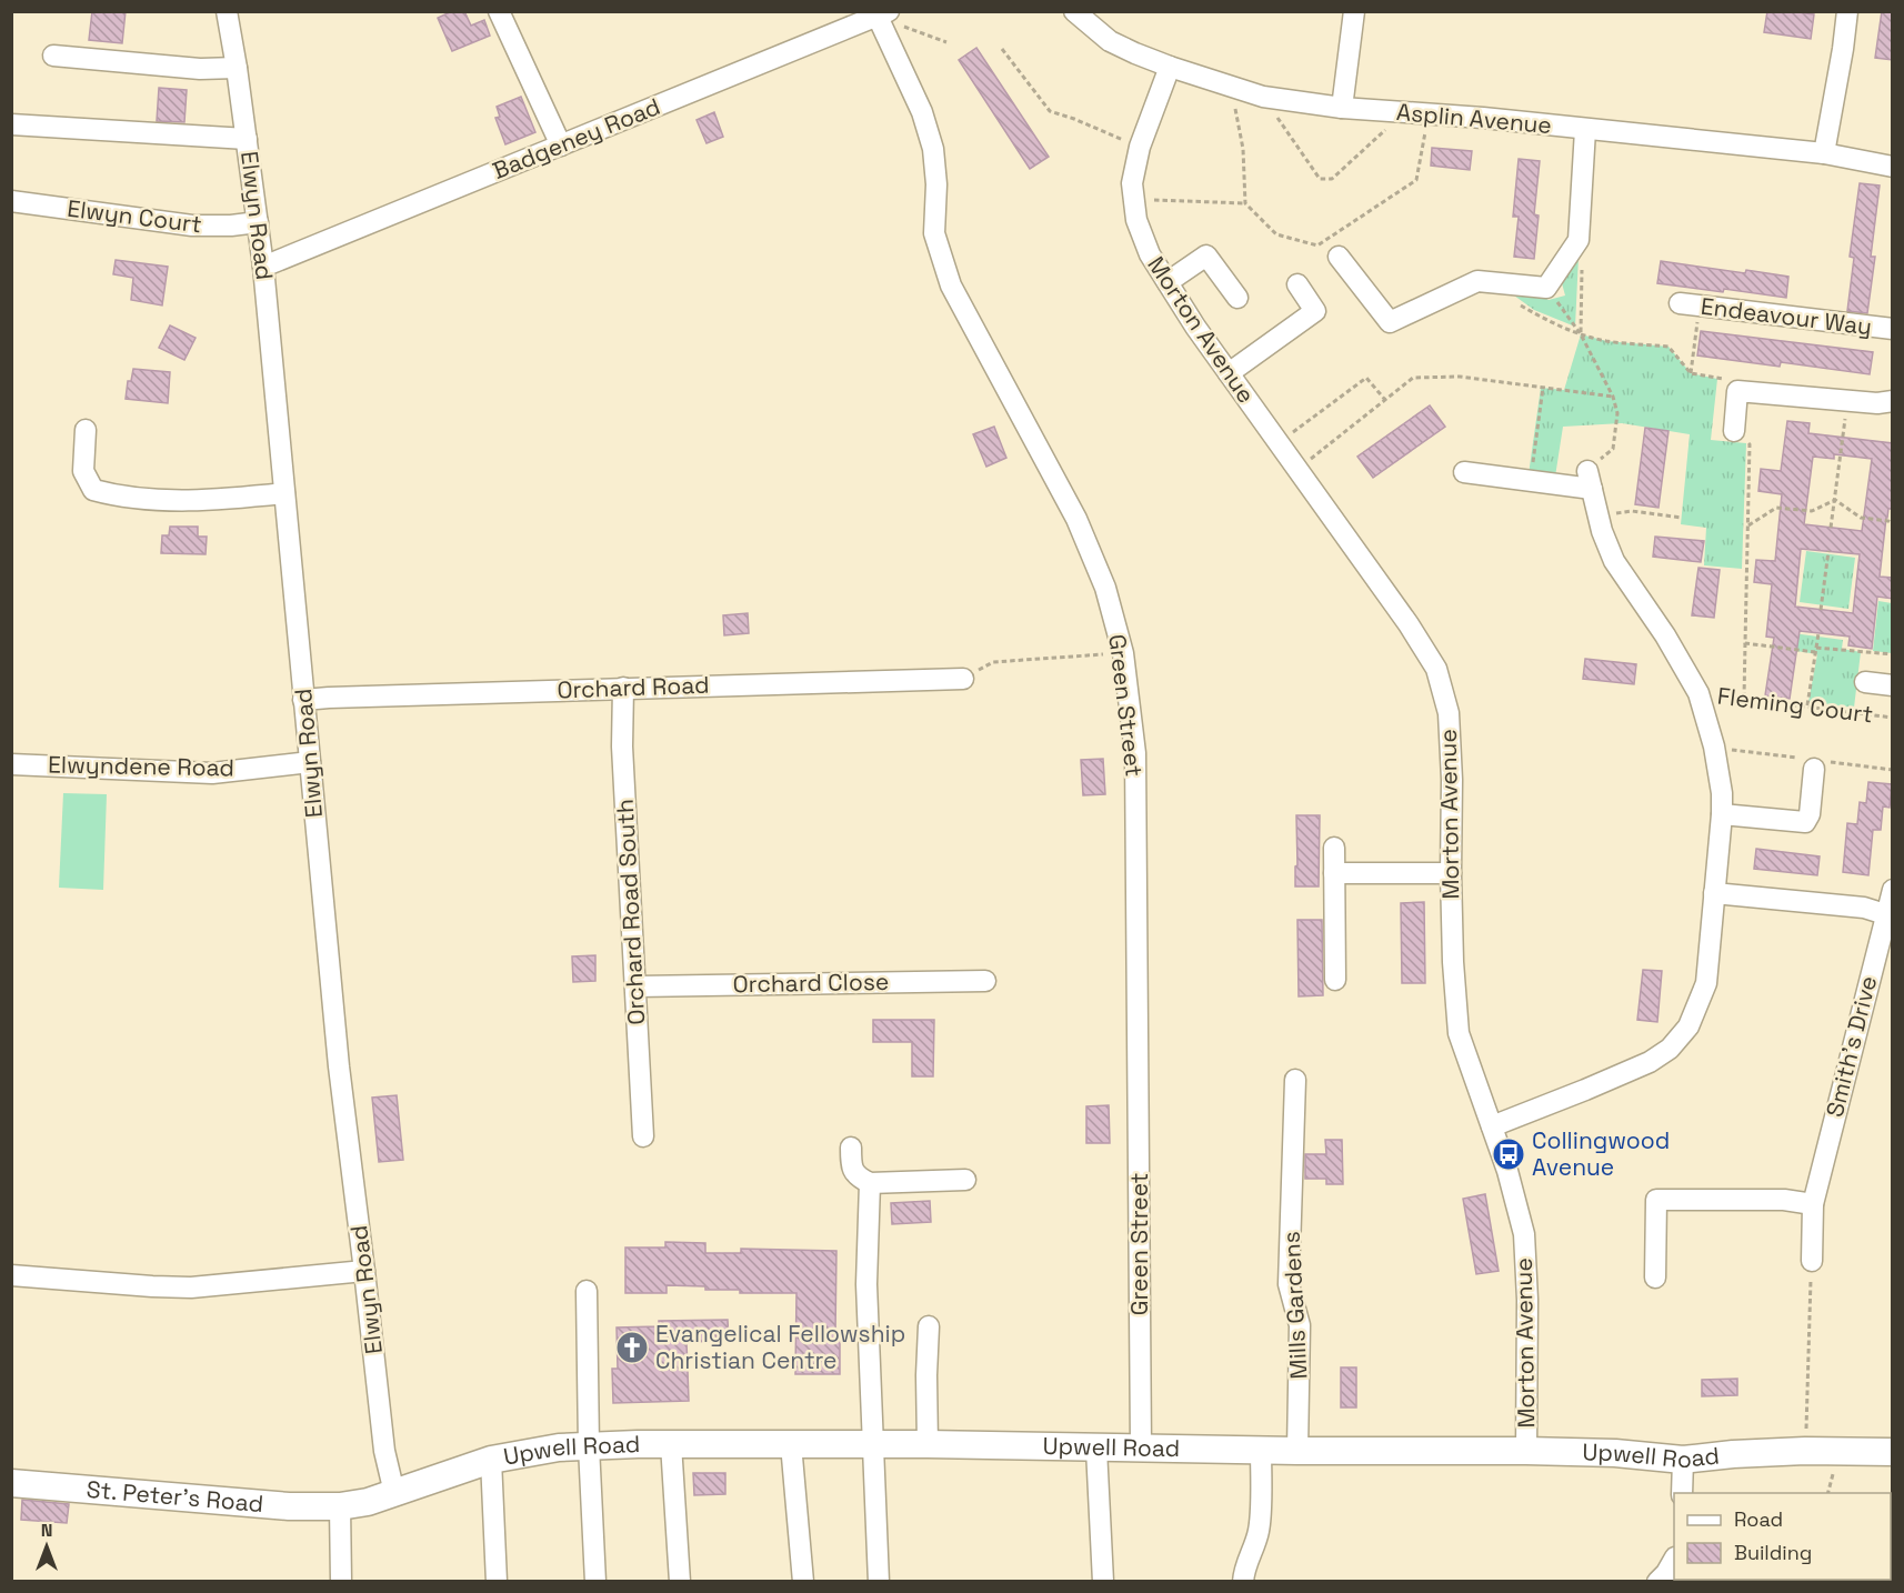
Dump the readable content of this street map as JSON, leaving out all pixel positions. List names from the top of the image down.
{
  "streets": {
    "main road": ["Upwell Road", "St. Peter's Road"],
    "street": [
      "Asplin Avenue",
      "Badgeney Road",
      "Elwyn Road",
      "Elwyn Court",
      "Endeavour Way",
      "Morton Avenue",
      "Orchard Road",
      "Green Street",
      "Elwyndene Road",
      "Orchard Road South",
      "Orchard Close",
      "Smith's Drive",
      "Mills Gardens"
    ],
    "path": ["Fleming Court"]
  },
  "crossings": [
    ["Asplin Avenue", "Morton Avenue"],
    ["Badgeney Road", "Elwyn Road"],
    ["Badgeney Road", "Green Street"],
    ["Elwyn Road", "Elwyn Court"],
    ["Elwyn Road", "Orchard Road"],
    ["Elwyn Road", "Elwyndene Road"],
    ["Elwyn Road", "Upwell Road"],
    ["Morton Avenue", "Upwell Road"],
    ["Orchard Road", "Orchard Road South"],
    ["Green Street", "Upwell Road"],
    ["Orchard Road South", "Orchard Close"],
    ["Mills Gardens", "Upwell Road"],
    ["Upwell Road", "St. Peter's Road"]
  ],
  "places": {
    "bus stop": ["Collingwood Avenue"],
    "church": ["Evangelical Fellowship Christian Centre"]
  },
  "legend": ["Road", "Building"],
  "north": "top"
}
